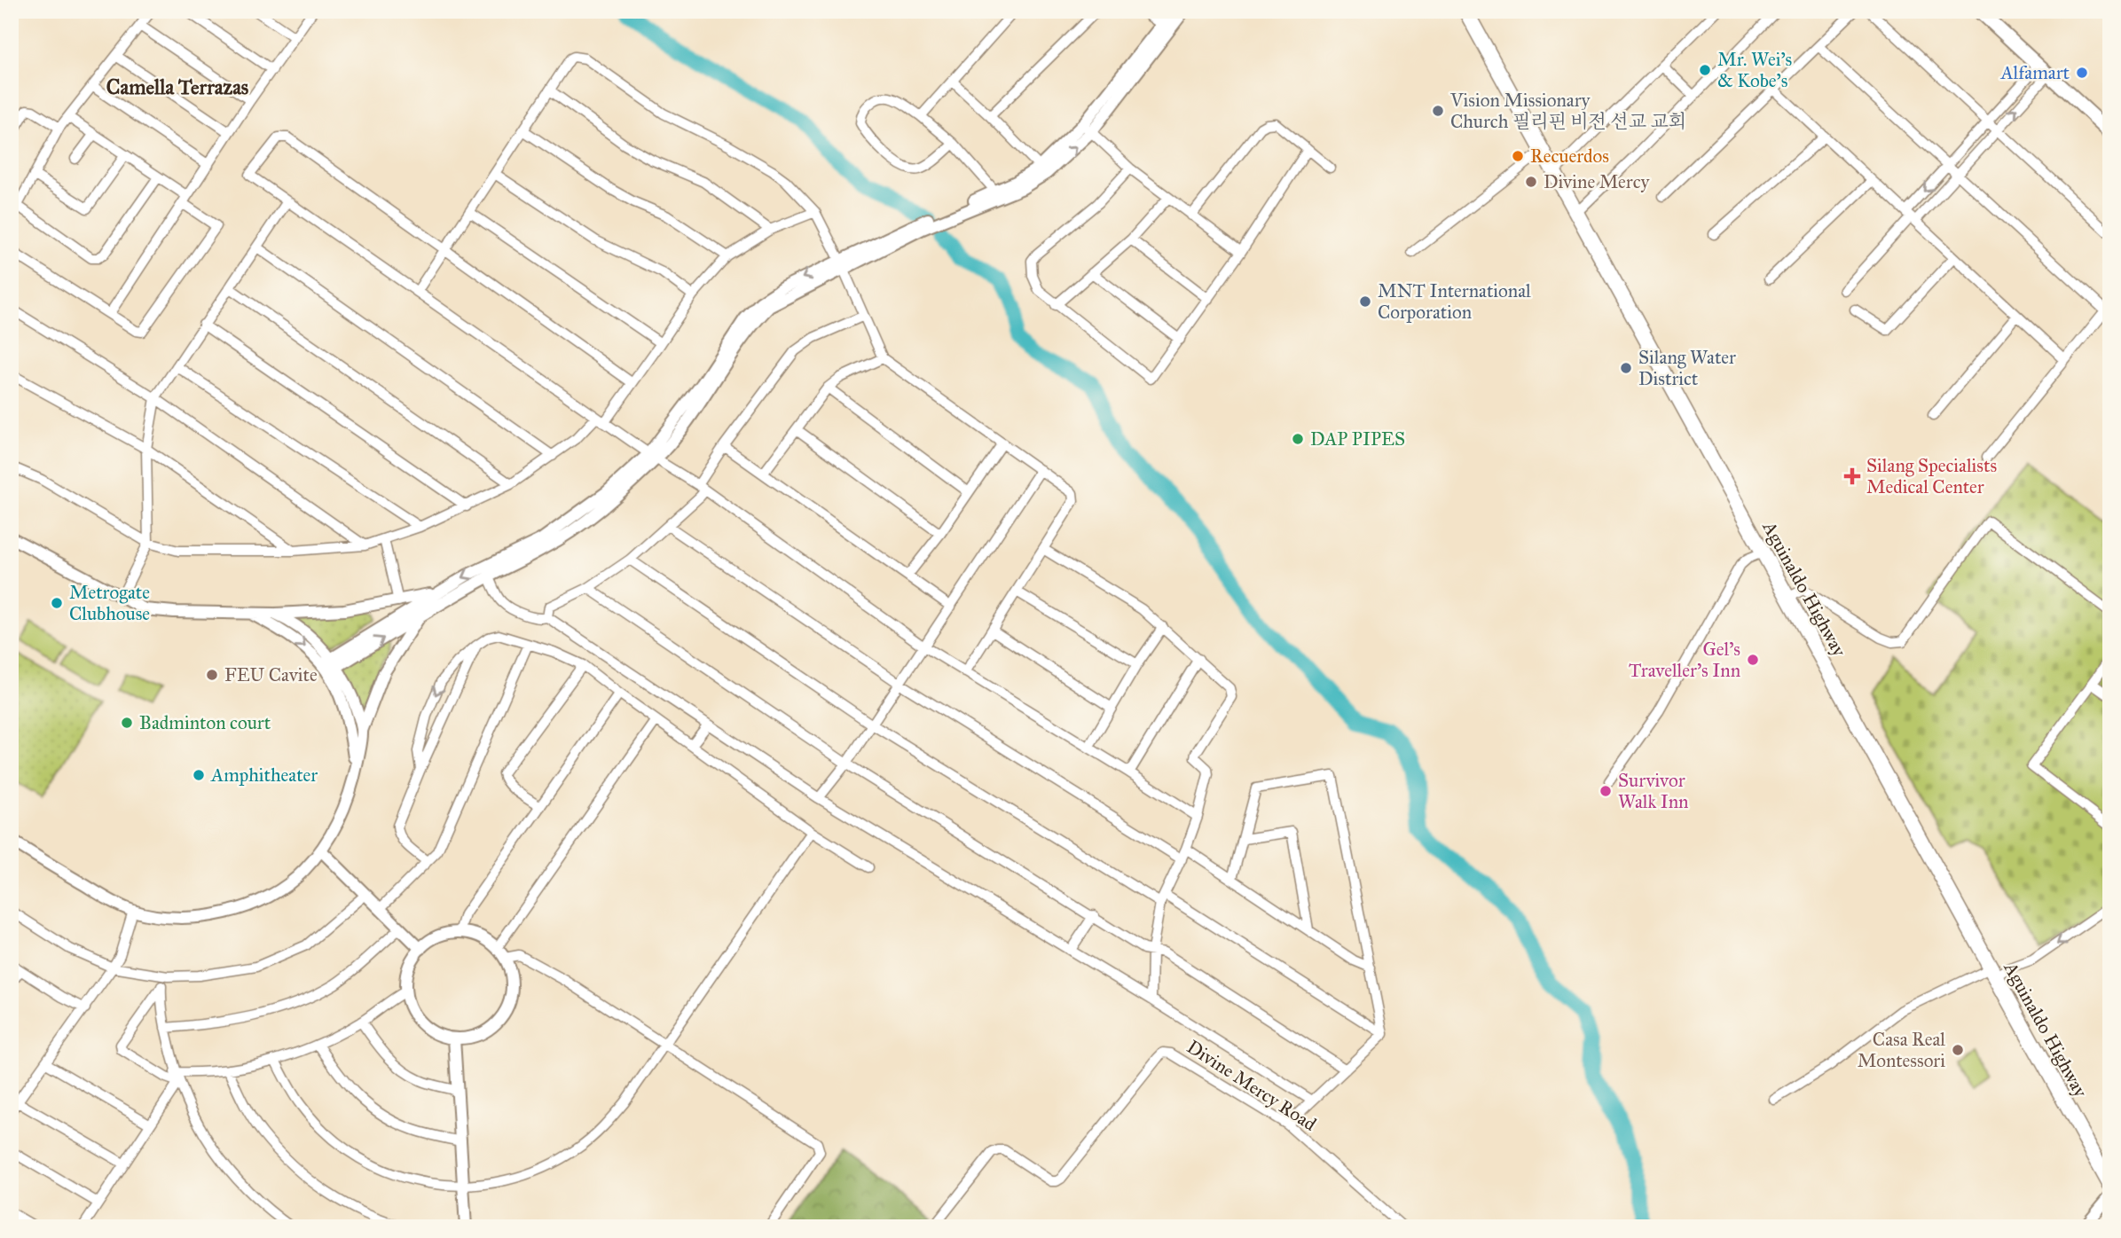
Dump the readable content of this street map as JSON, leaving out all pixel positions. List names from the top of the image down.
{
  "streets": {
    "main road": ["Aguinaldo Highway"],
    "street": ["Divine Mercy Road"]
  },
  "districts": ["Camella Terrazas"],
  "places": {
    "other": [
      "Mr. Wei's & Kobe's",
      "Alfamart",
      "Vision Missionary Church 필리핀 비전 선교 교회",
      "Recuerdos",
      "Divine Mercy",
      "MNT International Corporation",
      "Silang Water District",
      "DAP PIPES",
      "Metrogate Clubhouse",
      "Gel's Traveller's Inn",
      "FEU Cavite",
      "Badminton court",
      "Amphitheater",
      "Survivor Walk Inn",
      "Casa Real Montessori"
    ],
    "health": ["Silang Specialists Medical Center"]
  }
}
